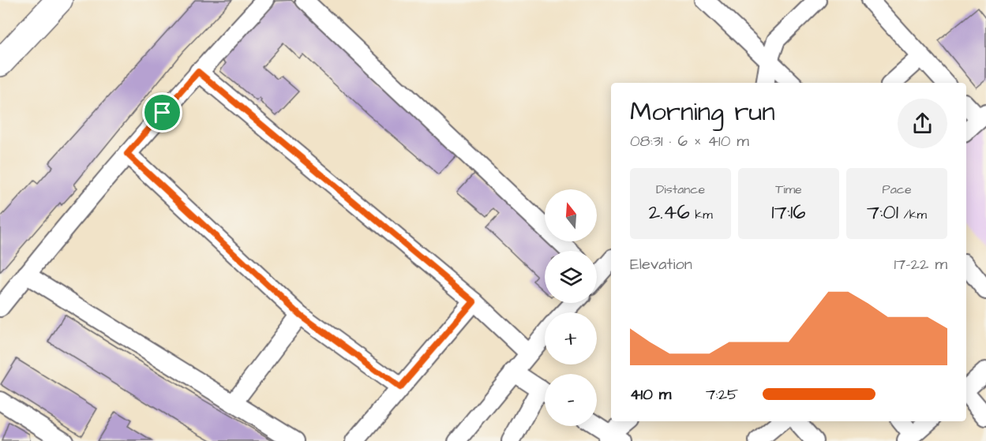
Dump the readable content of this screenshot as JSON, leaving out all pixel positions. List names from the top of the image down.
{
  "north": "top",
  "page": {
    "heading": ["Morning run", "08:31 · 6 × 410 m"],
    "stats": [
      ["Distance", "2.46 km"],
      ["Time", "17:16"],
      ["Pace", "7:01 /km"]
    ],
    "map_buttons": ["+", "−"],
    "chart": ["Elevation", "17–22 m"],
    "list": [
      {
        "name": "410 m",
        "note": "7:25"
      }
    ]
  }
}
